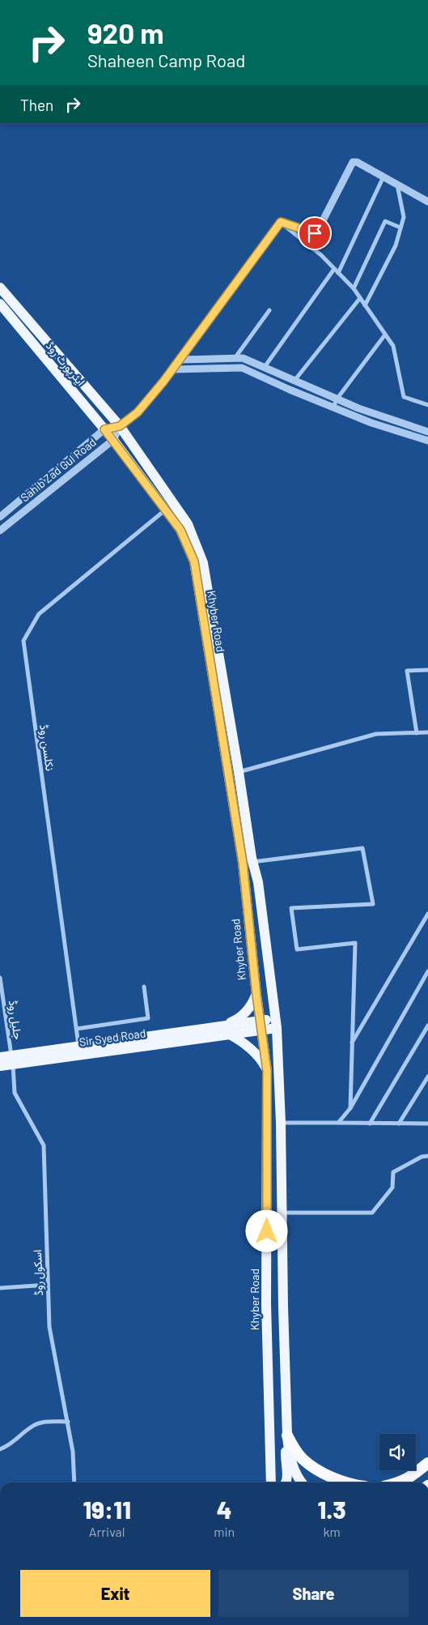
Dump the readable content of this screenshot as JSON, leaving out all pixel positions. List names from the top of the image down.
{
  "streets": {
    "main road": ["ایئرپورٹ روڈ", "Khyber Road", "Sir Syed Road"],
    "street": [
      "Sahib Zad Gul Road",
      "نکلسن روڈ",
      "جلیل روڈ",
      "اسکول روڈ"
    ]
  },
  "crossings": [
    ["ایئرپورٹ روڈ", "Sahib Zad Gul Road"],
    ["ایئرپورٹ روڈ", "Khyber Road"],
    ["Sahib Zad Gul Road", "Khyber Road"],
    ["نکلسن روڈ", "Sir Syed Road"],
    ["جلیل روڈ", "Sir Syed Road"],
    ["جلیل روڈ", "اسکول روڈ"],
    ["Sir Syed Road", "اسکول روڈ"]
  ],
  "page": {
    "turn": ["920 m", "Shaheen Camp Road"],
    "then": "Then",
    "eta": [
      "19:11",
      "Arrival",
      "4",
      "min",
      "1.3",
      "km"
    ],
    "buttons": ["Exit", "Share"]
  }
}
